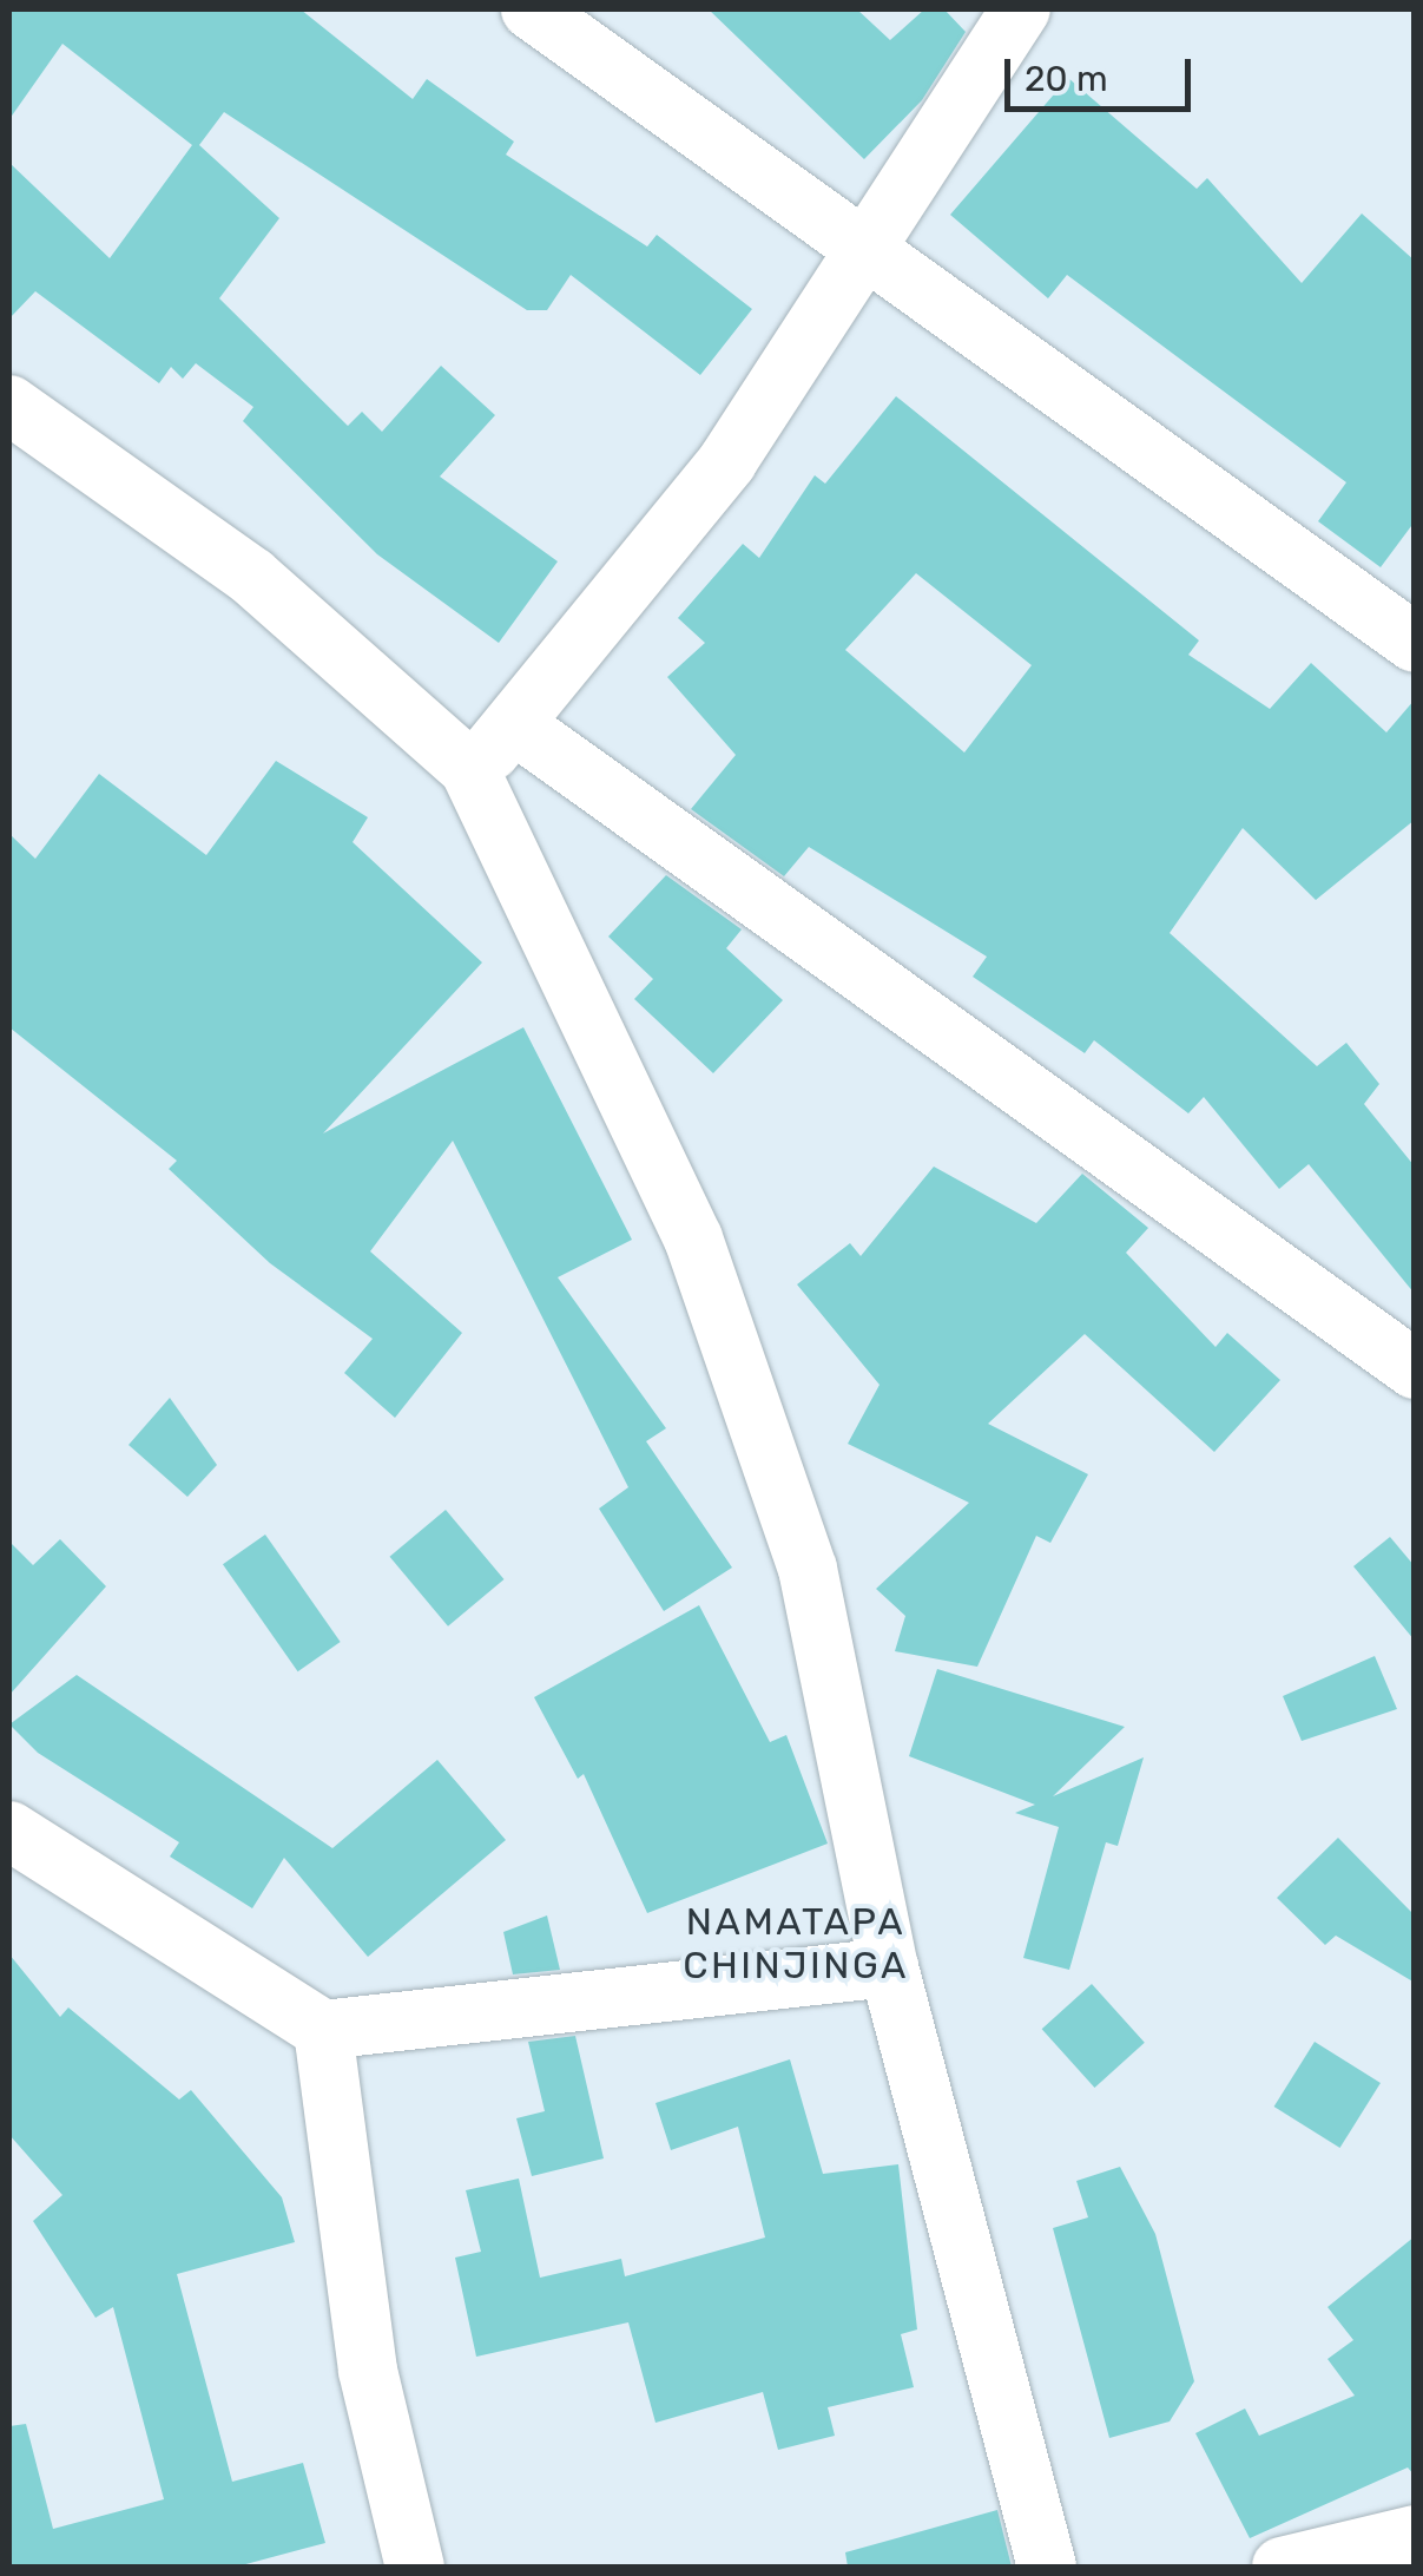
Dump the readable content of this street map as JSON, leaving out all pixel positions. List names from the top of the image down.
{
  "districts": ["NAMATAPA CHINJINGA"],
  "scale_bar": "20 m"
}
